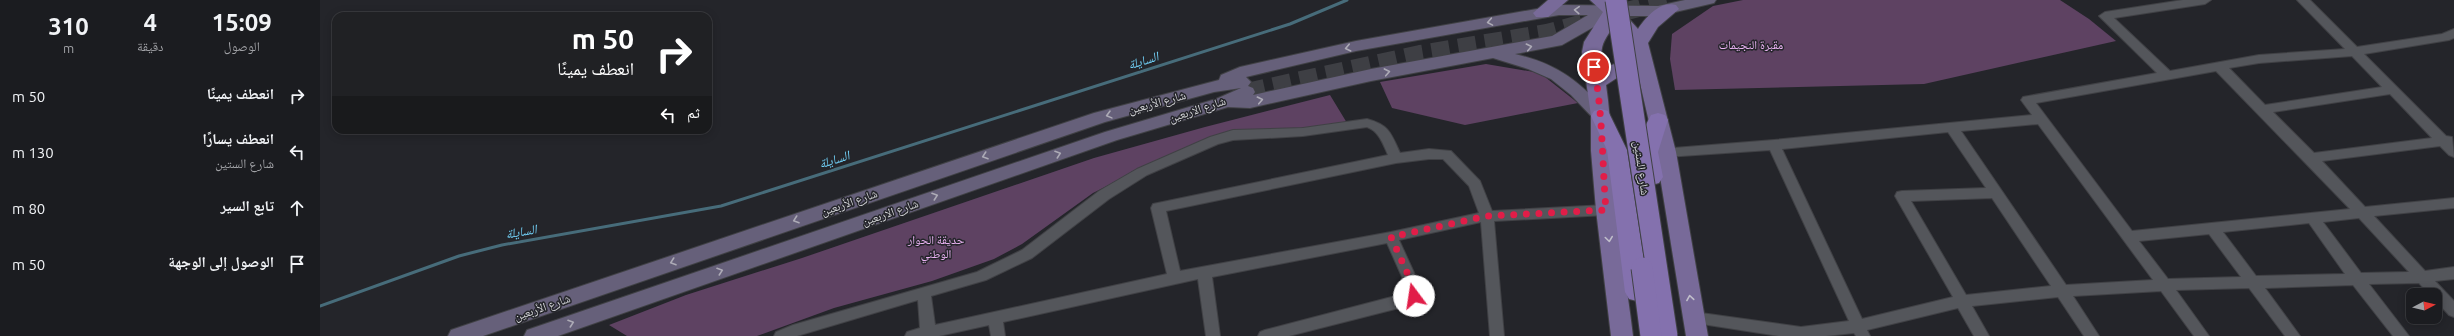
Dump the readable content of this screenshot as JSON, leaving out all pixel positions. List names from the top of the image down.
{
  "streets": {
    "highway": ["شارع الستين"],
    "main road": ["شارع الأربعين", "شارع الاربعين"]
  },
  "crossings": [
    ["شارع الأربعين", "شارع الاربعين"]
  ],
  "one_way": ["شارع الأربعين", "شارع الاربعين"],
  "water": ["السايلة"],
  "parks": ["مقبرة النجيمات", "حديقة الحوار الوطني"],
  "north": "right",
  "page": {
    "eta": [
      "15:09",
      "الوصول",
      "4",
      "دقيقة",
      "310",
      "m"
    ],
    "turn": ["50 m", "انعطف يمينًا"],
    "list": [
      {
        "name": "انعطف يمينًا",
        "value": "50 m"
      },
      {
        "name": "انعطف يسارًا",
        "note": "شارع الستين",
        "value": "130 m"
      },
      {
        "name": "تابع السير",
        "value": "80 m"
      },
      {
        "name": "الوصول إلى الوجهة",
        "value": "50 m"
      }
    ],
    "then": "ثم"
  }
}
